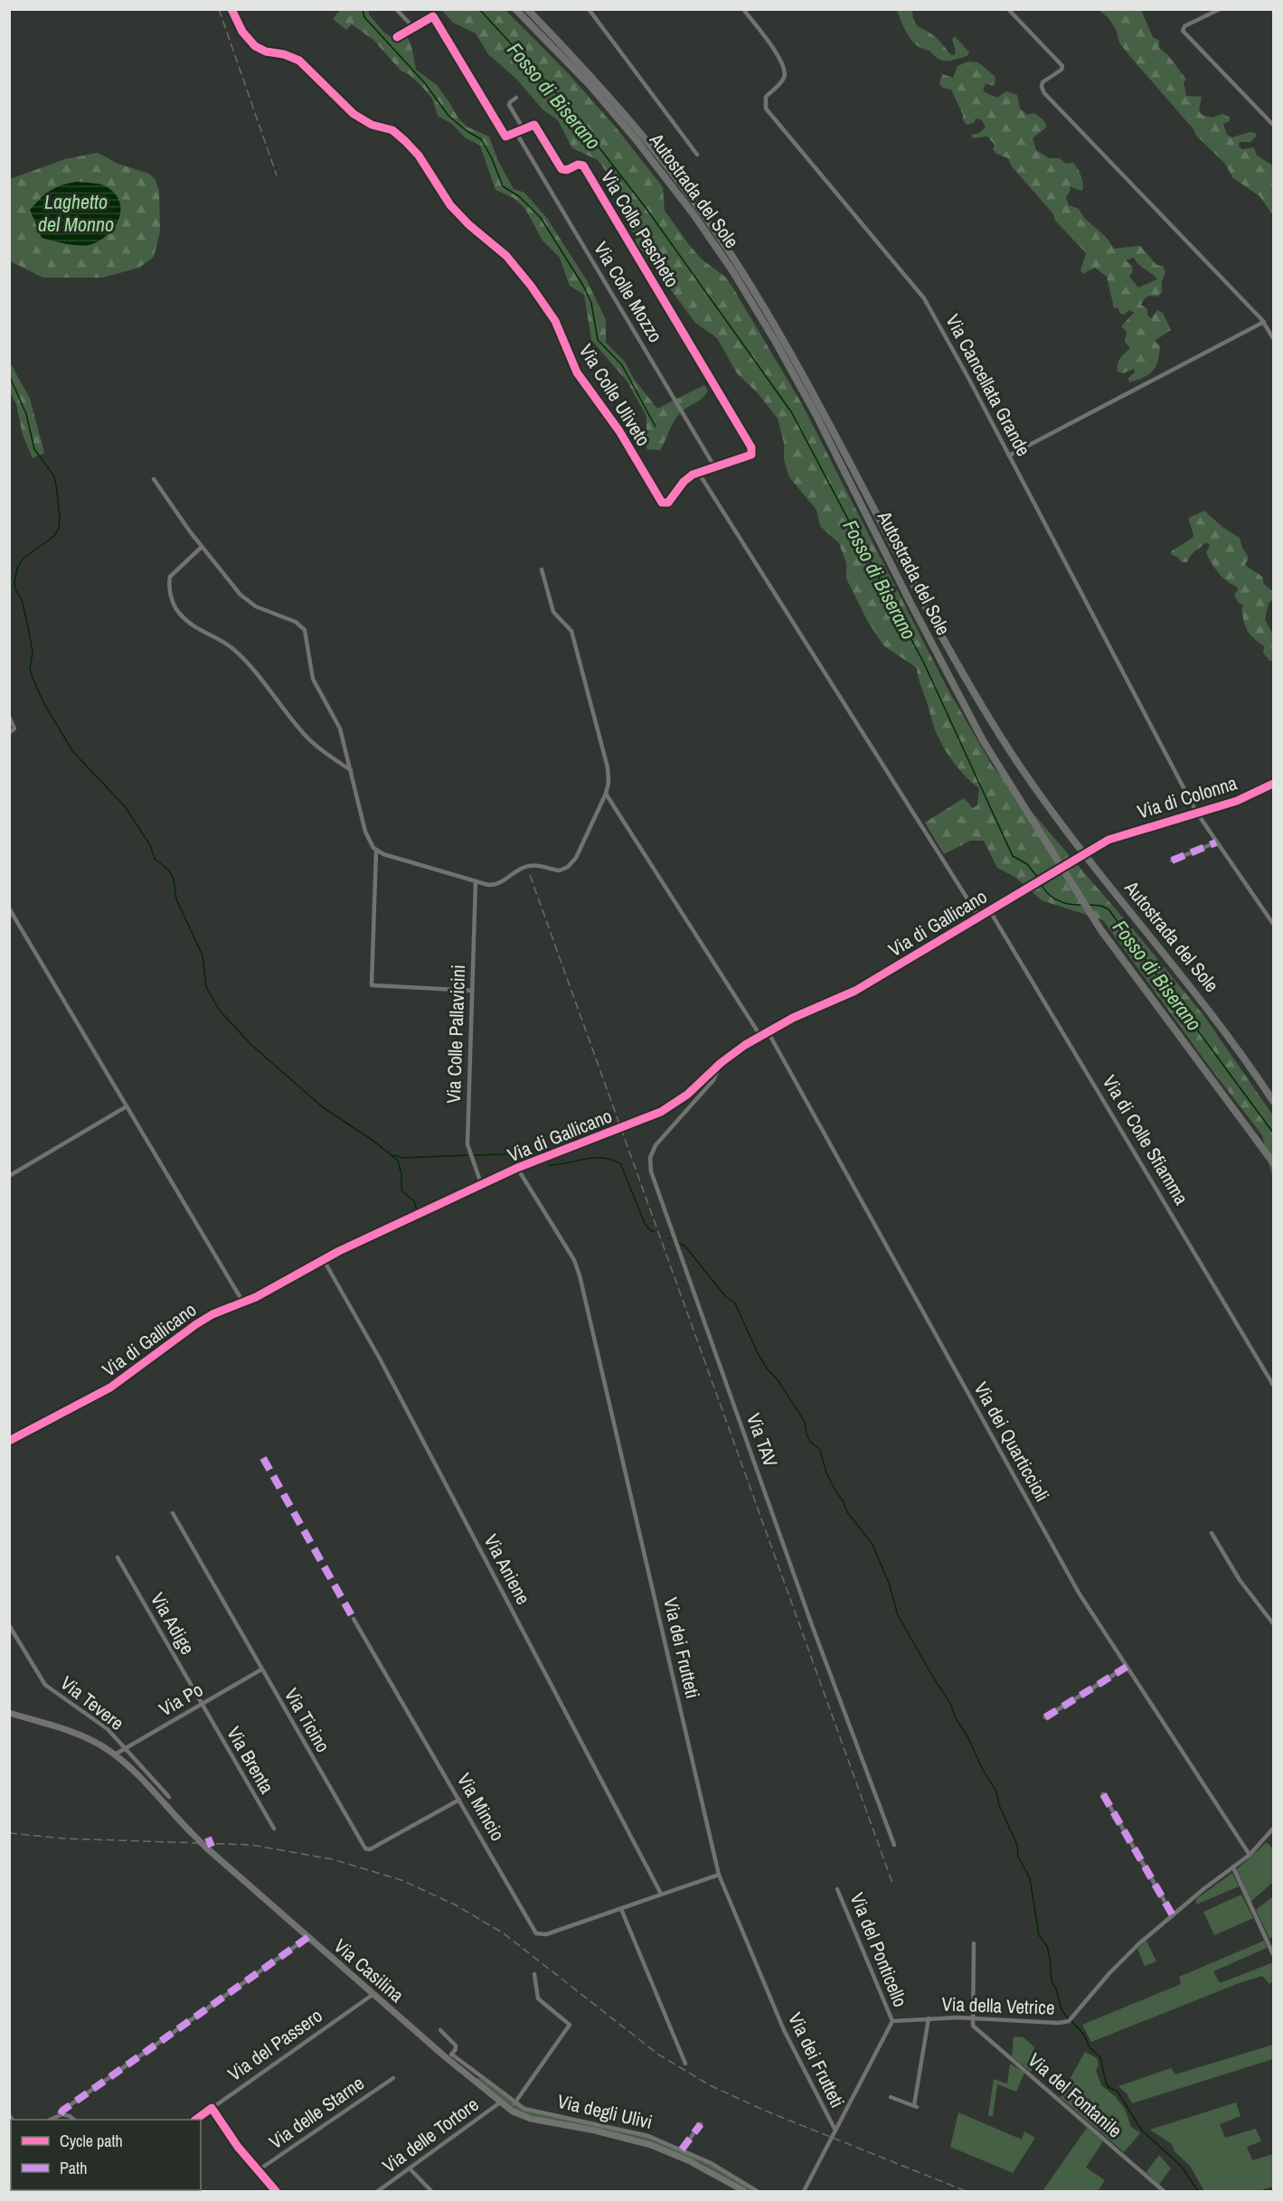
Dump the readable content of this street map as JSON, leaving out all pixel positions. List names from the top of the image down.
{
  "streets": {
    "highway": ["Autostrada del Sole"],
    "main road": ["Via Casilina"],
    "street": [
      "Via Colle Pescheto",
      "Via Colle Mozzo",
      "Via Cancellata Grande",
      "Via Colle Uliveto",
      "Via di Colonna",
      "Via di Gallicano",
      "Via Colle Pallavicini",
      "Via di Colle Sfiamma",
      "Via TAV",
      "Via dei Quarticcioli",
      "Via Aniene",
      "Via Adige",
      "Via dei Frutteti",
      "Via Po",
      "Via Tevere",
      "Via Ticino",
      "Via Brenta",
      "Via Mincio",
      "Via del Ponticello",
      "Via della Vetrice",
      "Via del Passero",
      "Via del Fontanile",
      "Via degli Ulivi",
      "Via delle Starne",
      "Via delle Tortore"
    ]
  },
  "crossings": [
    ["Via Colle Pescheto", "Via Colle Mozzo"],
    ["Via Colle Pescheto", "Via Colle Uliveto"],
    ["Via Cancellata Grande", "Via di Colonna"],
    ["Via di Colonna", "Via di Gallicano"],
    ["Via di Gallicano", "Via Colle Pallavicini"],
    ["Via di Gallicano", "Via di Colle Sfiamma"],
    ["Via di Gallicano", "Via TAV"],
    ["Via di Gallicano", "Via dei Quarticcioli"],
    ["Via di Gallicano", "Via Aniene"],
    ["Via di Gallicano", "Via dei Frutteti"],
    ["Via dei Quarticcioli", "Via della Vetrice"],
    ["Via Aniene", "Via Mincio"],
    ["Via Adige", "Via Po"],
    ["Via Adige", "Via Brenta"],
    ["Via dei Frutteti", "Via Mincio"],
    ["Via Po", "Via Tevere"],
    ["Via Po", "Via Ticino"],
    ["Via Po", "Via Brenta"],
    ["Via Po", "Via Casilina"],
    ["Via Ticino", "Via Mincio"],
    ["Via del Ponticello", "Via della Vetrice"],
    ["Via Casilina", "Via del Passero"],
    ["Via Casilina", "Via degli Ulivi"],
    ["Via Casilina", "Via delle Tortore"],
    ["Via della Vetrice", "Via del Fontanile"]
  ],
  "water": ["Fosso di Biserano", "Laghetto del Monno"],
  "legend": ["Cycle path", "Path"]
}
